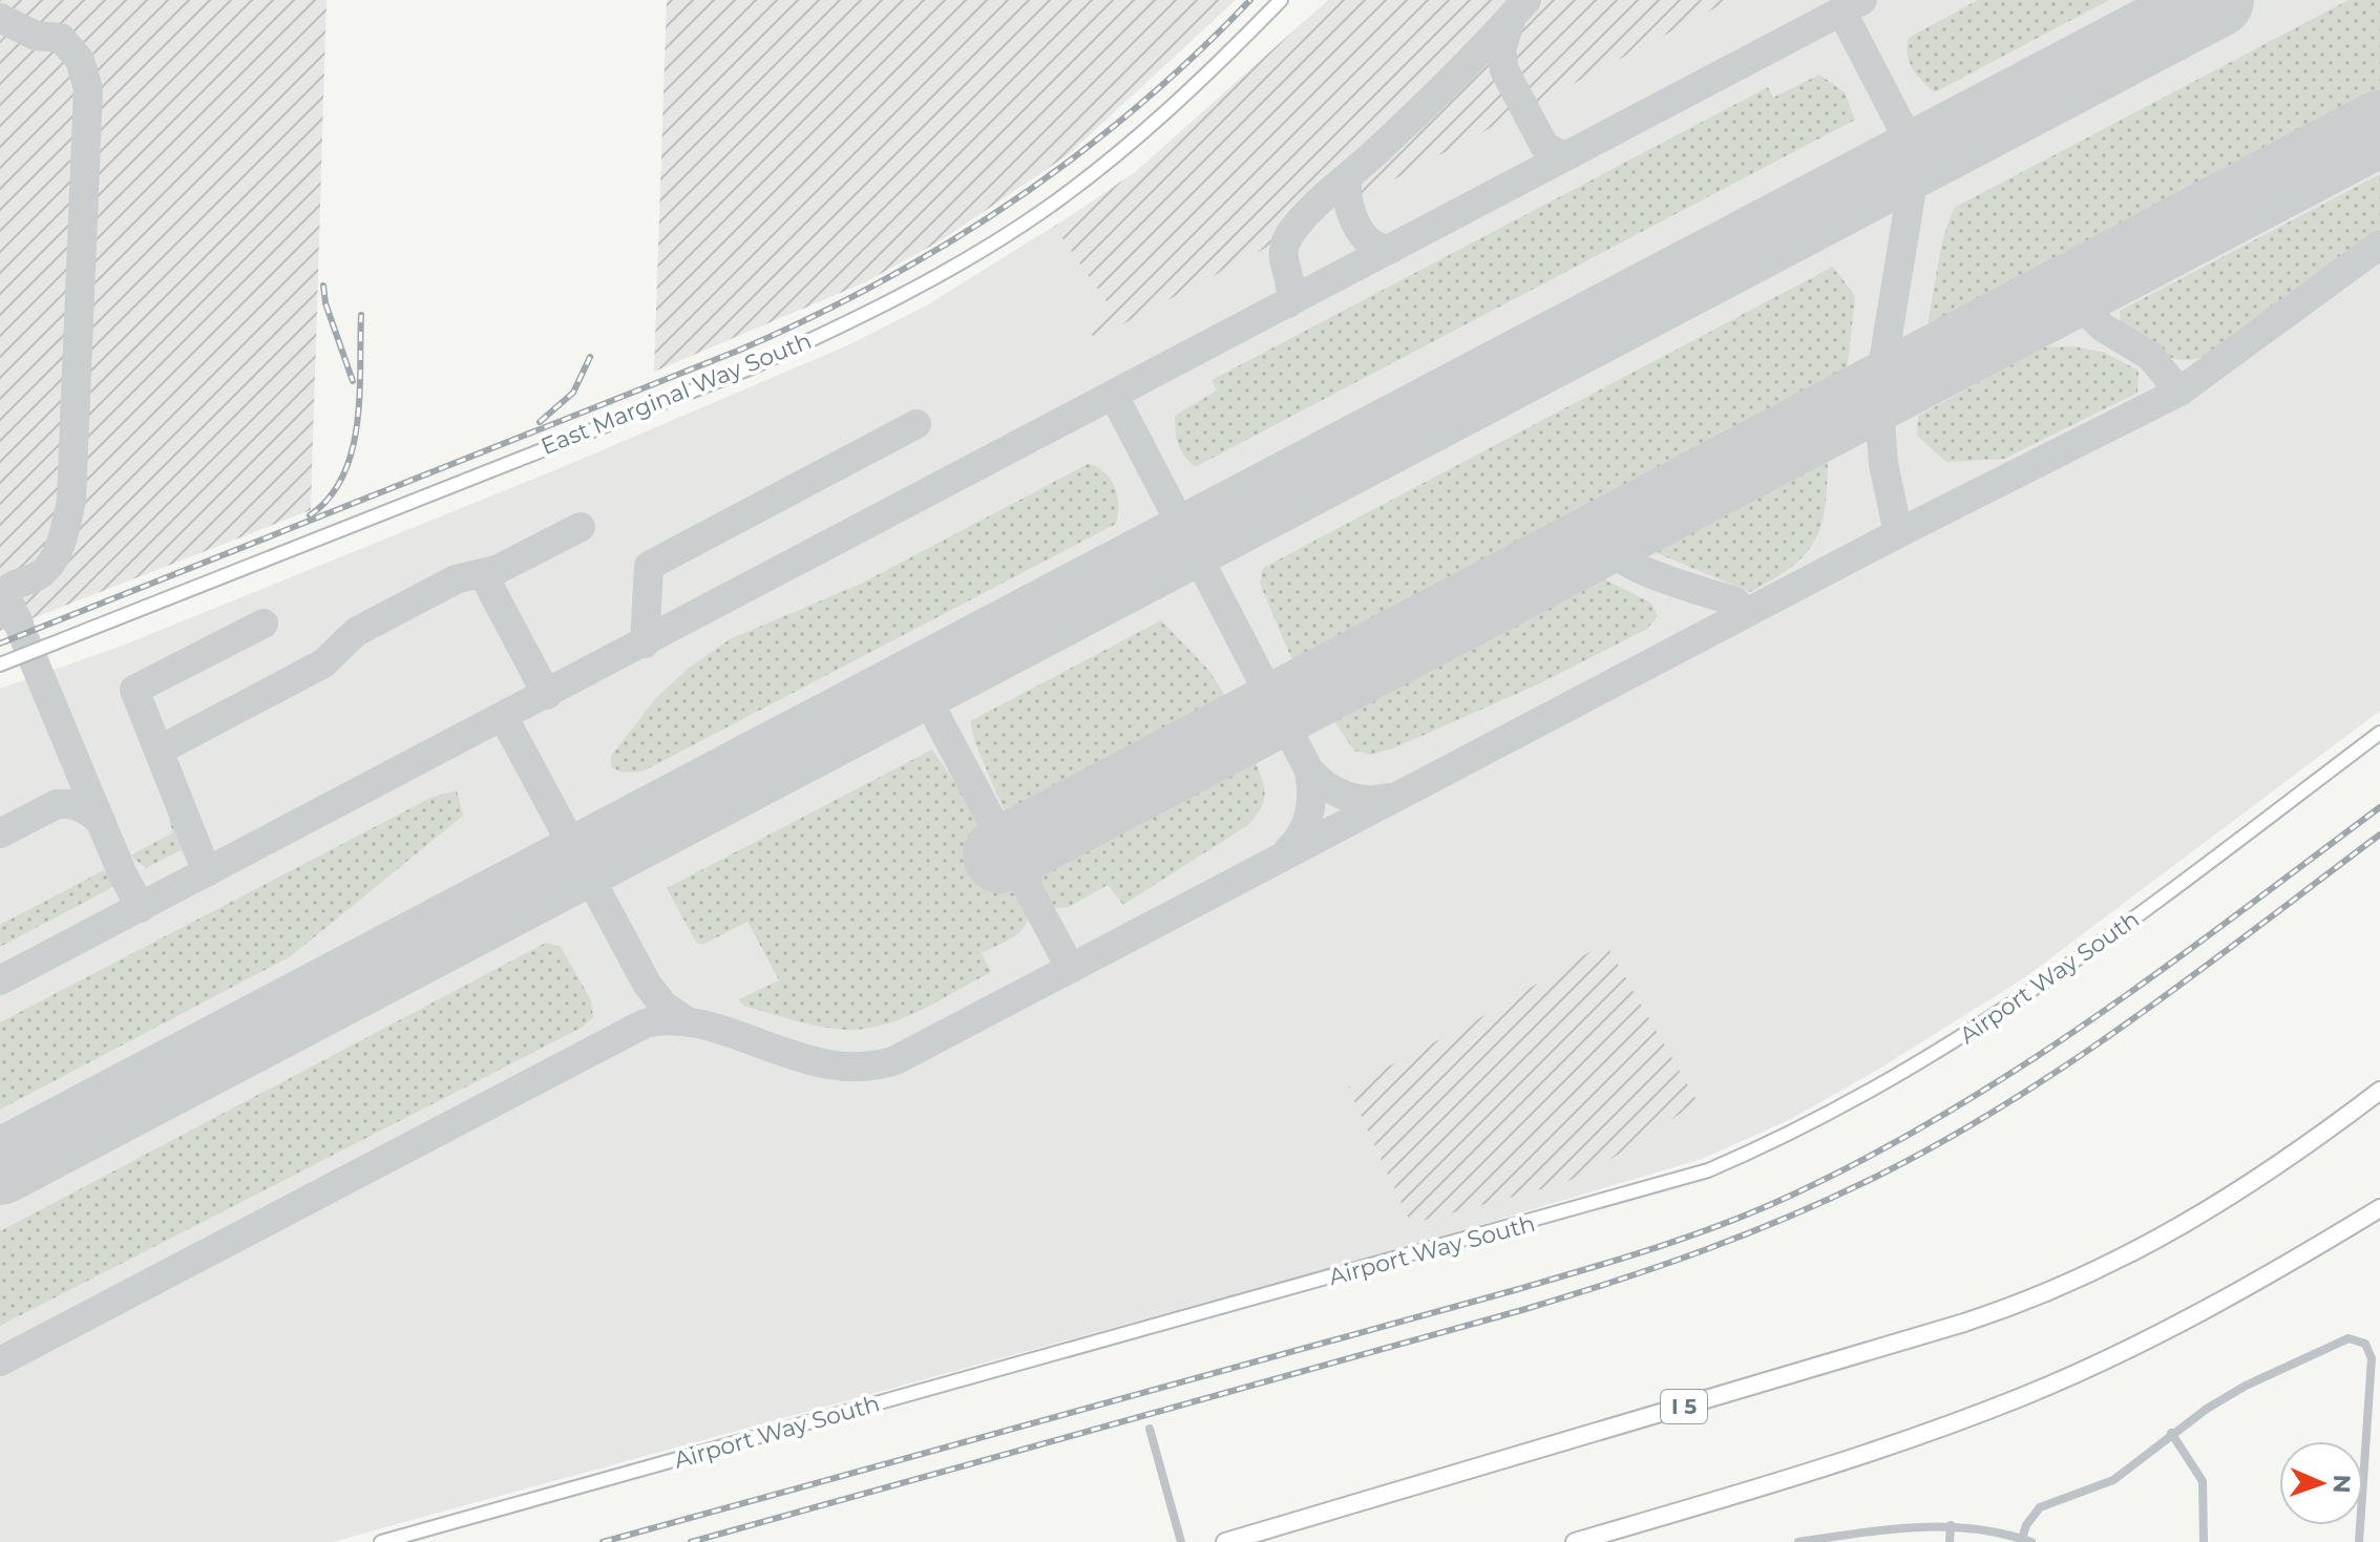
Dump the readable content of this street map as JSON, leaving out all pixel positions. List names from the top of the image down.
{
  "streets": {
    "highway": ["I 5"],
    "main road": ["East Marginal Way South", "Airport Way South"]
  },
  "north": "right"
}
